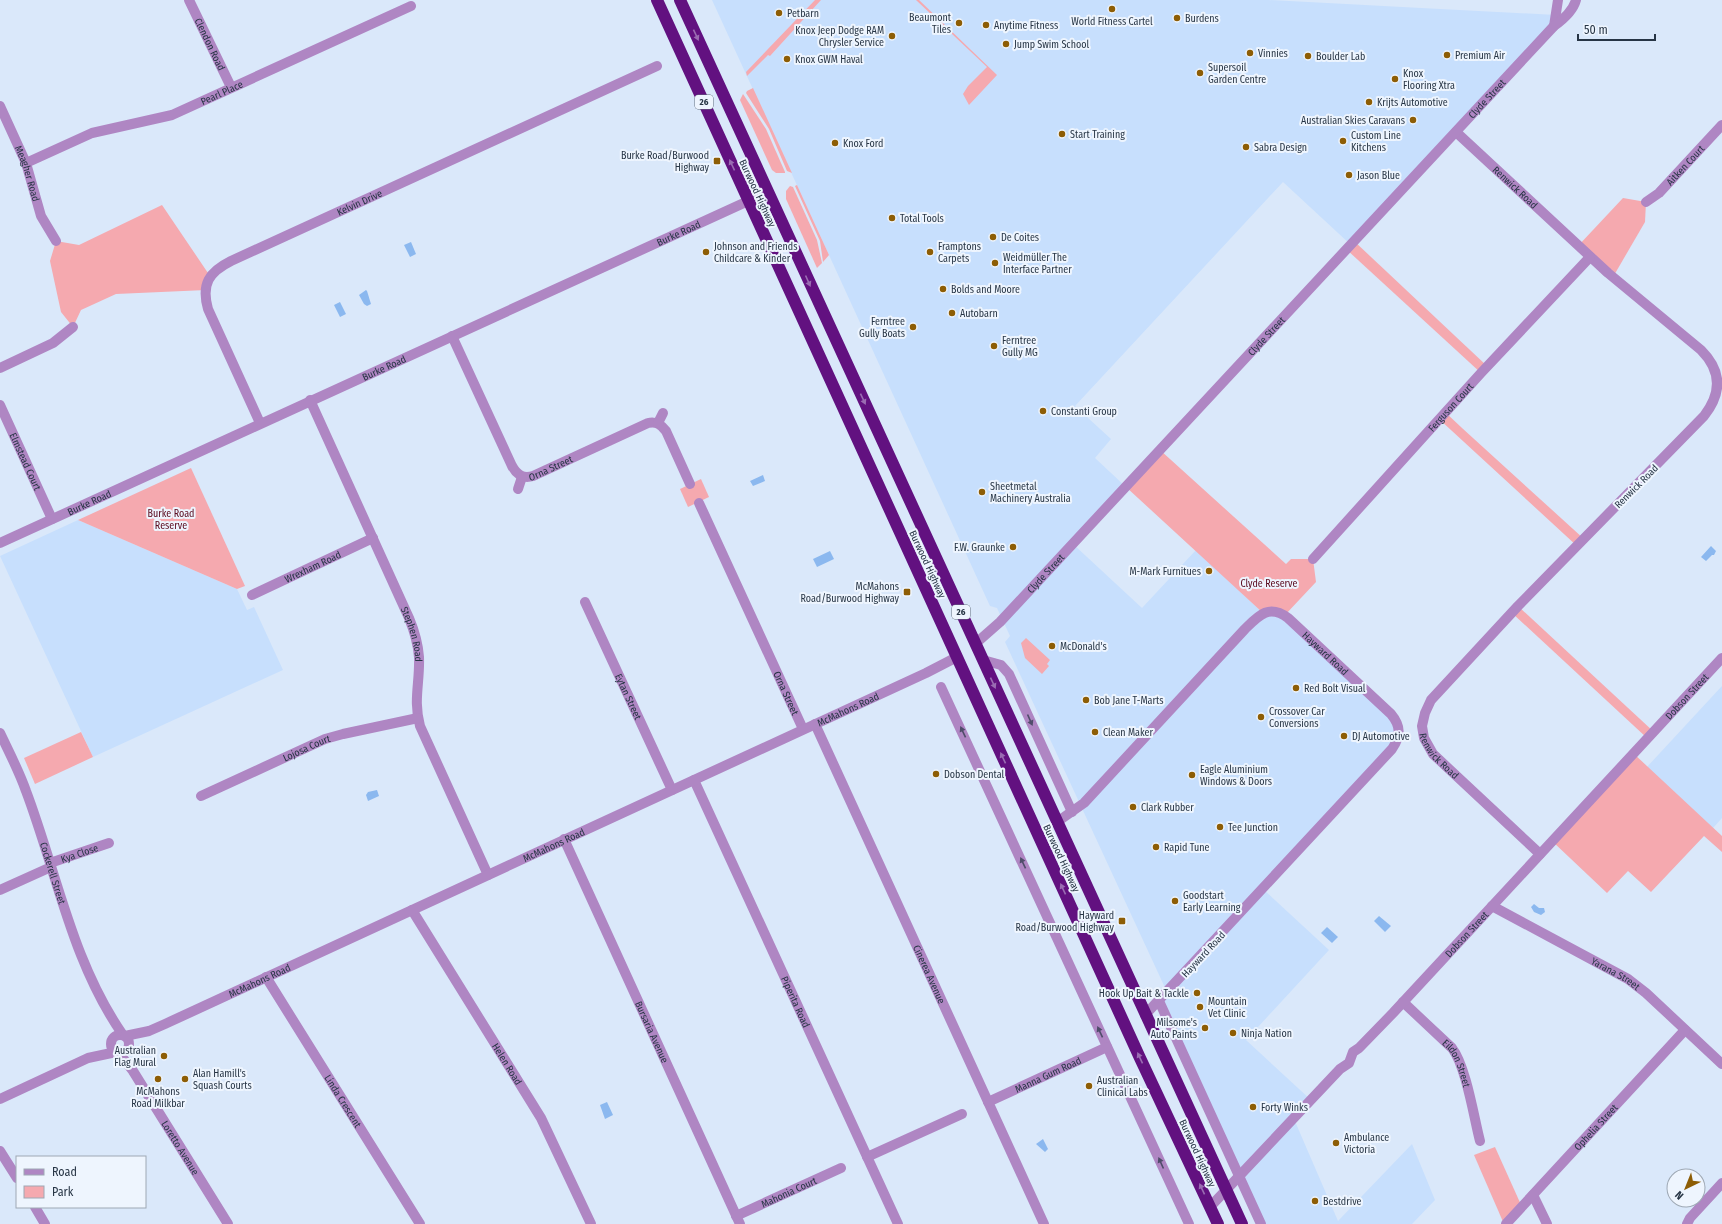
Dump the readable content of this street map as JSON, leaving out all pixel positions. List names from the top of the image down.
{
  "streets": {
    "highway": ["26", "Burwood Highway"],
    "street": [
      "Clendon Road",
      "Pearl Place",
      "Clyde Street",
      "Aitken Court",
      "Meagher Road",
      "Renwick Road",
      "Kelvin Drive",
      "Burke Road",
      "Ferguson Court",
      "Elmstead Court",
      "Orna Street",
      "Wrexham Road",
      "Stephen Road",
      "Hayward Road",
      "Eytan Street",
      "Dobson Street",
      "McMahons Road",
      "Lojosa Court",
      "Kya Close",
      "Cockerell Street",
      "Yarana Street",
      "Cinerea Avenue",
      "Piperita Road",
      "Bursaria Avenue",
      "Helen Road",
      "Eildon Street",
      "Manna Gum Road",
      "Linda Crescent",
      "Ophelia Street",
      "Loretto Avenue",
      "Mahonia Court"
    ]
  },
  "crossings": [
    ["Clendon Road", "Pearl Place"],
    ["Pearl Place", "Meagher Road"],
    ["Clyde Street", "Renwick Road"],
    ["Clyde Street", "Burwood Highway"],
    ["Renwick Road", "Ferguson Court"],
    ["Renwick Road", "Dobson Street"],
    ["Burwood Highway", "Burke Road"],
    ["Burwood Highway", "Hayward Road"],
    ["Burwood Highway", "Dobson Street"],
    ["Burwood Highway", "McMahons Road"],
    ["Kelvin Drive", "Burke Road"],
    ["Burke Road", "Elmstead Court"],
    ["Burke Road", "Orna Street"],
    ["Burke Road", "Stephen Road"],
    ["Orna Street", "McMahons Road"],
    ["Wrexham Road", "Stephen Road"],
    ["Stephen Road", "McMahons Road"],
    ["Stephen Road", "Lojosa Court"],
    ["Eytan Street", "McMahons Road"],
    ["Dobson Street", "Yarana Street"],
    ["Dobson Street", "Eildon Street"],
    ["McMahons Road", "Cockerell Street"],
    ["McMahons Road", "Cinerea Avenue"],
    ["McMahons Road", "Piperita Road"],
    ["McMahons Road", "Bursaria Avenue"],
    ["McMahons Road", "Helen Road"],
    ["McMahons Road", "Linda Crescent"],
    ["McMahons Road", "Loretto Avenue"],
    ["Kya Close", "Cockerell Street"],
    ["Cockerell Street", "Loretto Avenue"],
    ["Yarana Street", "Ophelia Street"],
    ["Cinerea Avenue", "Manna Gum Road"],
    ["Bursaria Avenue", "Mahonia Court"]
  ],
  "parks": ["Burke Road Reserve", "Clyde Reserve"],
  "places": {
    "other": [
      "World Fitness Cartel",
      "Petbarn",
      "Burdens",
      "Beaumont Tiles",
      "Anytime Fitness",
      "Knox Jeep Dodge RAM Chrysler Service",
      "Jump Swim School",
      "Vinnies",
      "Premium Air",
      "Boulder Lab",
      "Knox GWM Haval",
      "Supersoil Garden Centre",
      "Knox Flooring Xtra",
      "Krijts Automotive",
      "Australian Skies Caravans",
      "Start Training",
      "Custom Line Kitchens",
      "Knox Ford",
      "Sabra Design",
      "Jason Blue",
      "Total Tools",
      "De Coites",
      "Johnson and Friends Childcare & Kinder",
      "Framptons Carpets",
      "Weidmüller The Interface Partner",
      "Bolds and Moore",
      "Autobarn",
      "Ferntree Gully Boats",
      "Ferntree Gully MG",
      "Constanti Group",
      "Sheetmetal Machinery Australia",
      "F.W. Graunke",
      "M-Mark Furnitues",
      "McDonald's",
      "Red Bolt Visual",
      "Bob Jane T-Marts",
      "Crossover Car Conversions",
      "Clean Maker",
      "DJ Automotive",
      "Dobson Dental",
      "Eagle Aluminium Windows & Doors",
      "Clark Rubber",
      "Tee Junction",
      "Rapid Tune",
      "Goodstart Early Learning",
      "Hook Up Bait & Tackle",
      "Mountain Vet Clinic",
      "Milsome's Auto Paints",
      "Ninja Nation",
      "Australian Flag Mural",
      "McMahons Road Milkbar",
      "Alan Hamill's Squash Courts",
      "Australian Clinical Labs",
      "Forty Winks",
      "Ambulance Victoria",
      "Bestdrive"
    ],
    "transit": ["Burke Road/Burwood Highway", "McMahons Road/Burwood Highway", "Hayward Road/Burwood Highway"]
  },
  "legend": ["Road", "Park"],
  "scale_bar": "50 m",
  "north": "bottom left"
}
